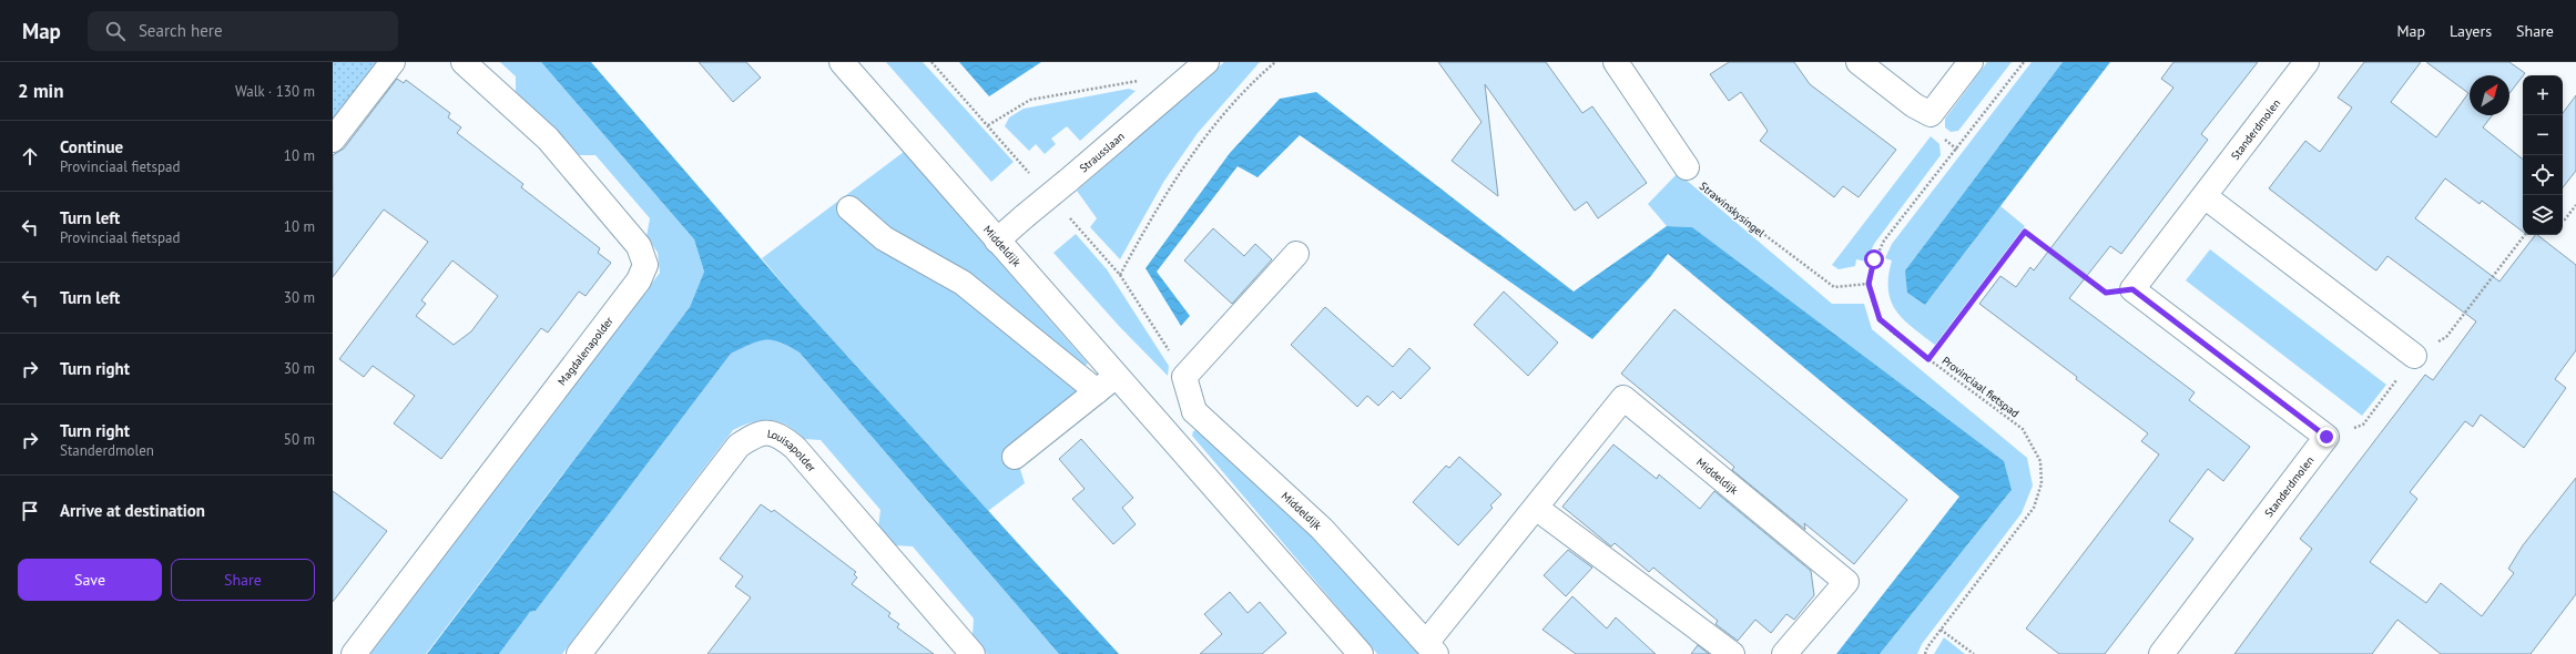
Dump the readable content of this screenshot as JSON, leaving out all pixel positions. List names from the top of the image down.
{
  "streets": {
    "street": [
      "Standerdmolen",
      "Strausslaan",
      "Middeldijk",
      "Magdalenapolder",
      "Louisapolder"
    ],
    "path": ["Strawinskysingel", "Provinciaal fietspad"]
  },
  "crossings": [
    ["Strausslaan", "Middeldijk"],
    ["Strawinskysingel", "Provinciaal fietspad"]
  ],
  "north": "top right",
  "page": {
    "header": "Map",
    "search": "Search here",
    "nav": ["Map", "Layers", "Share"],
    "heading": ["2 min", "Walk · 130 m"],
    "map_buttons": ["+", "−"],
    "list": [
      ["Continue", "Provinciaal fietspad", "10 m"],
      ["Turn left", "Provinciaal fietspad", "10 m"],
      ["Turn left", "30 m"],
      ["Turn right", "30 m"],
      ["Turn right", "Standerdmolen", "50 m"],
      "Arrive at destination"
    ],
    "buttons": ["Save", "Share"]
  }
}
